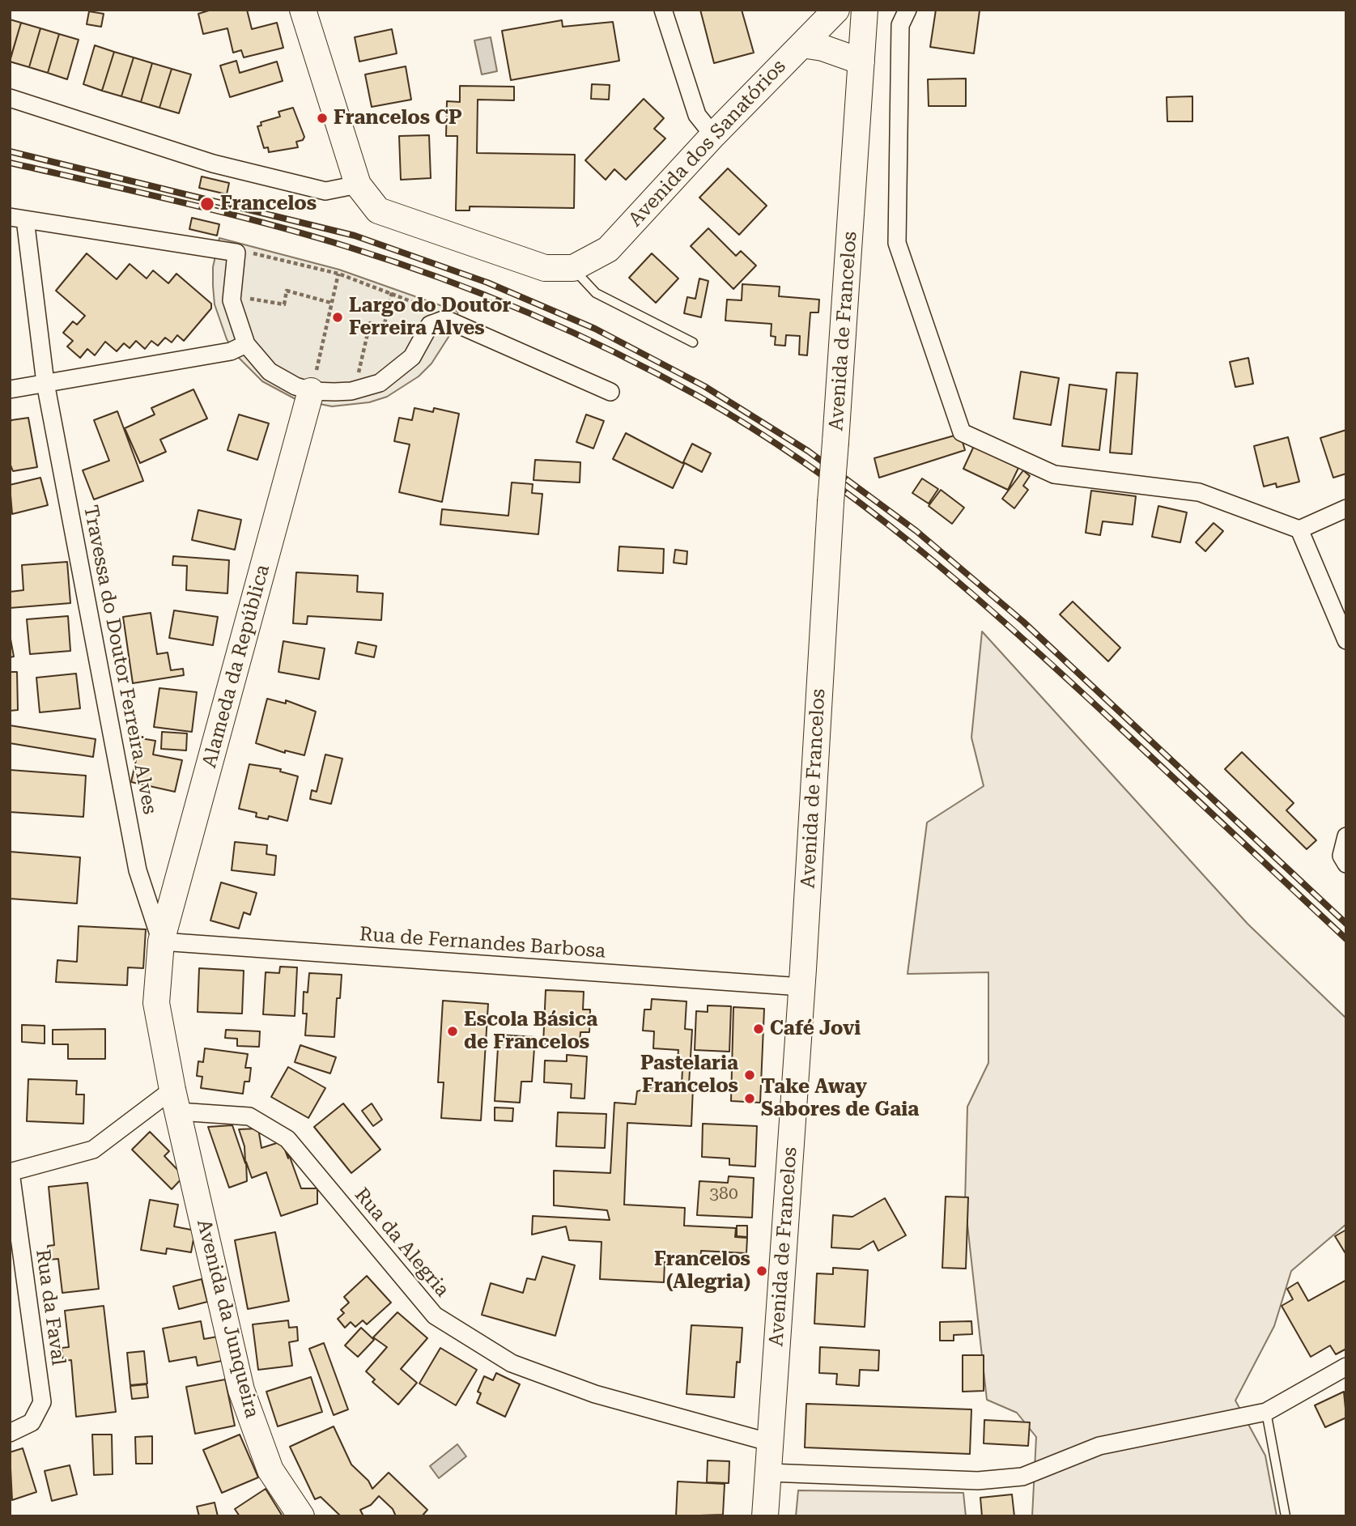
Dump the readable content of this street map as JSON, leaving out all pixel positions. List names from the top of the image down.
{
  "streets": {
    "main road": [
      "Avenida dos Sanatórios",
      "Avenida de Francelos",
      "Alameda da República",
      "Avenida da Junqueira"
    ],
    "street": [
      "Travessa do Doutor Ferreira Alves",
      "Rua de Fernandes Barbosa",
      "Rua da Alegria",
      "Rua da Faval"
    ]
  },
  "crossings": [
    ["Avenida de Francelos", "Rua de Fernandes Barbosa"],
    ["Avenida de Francelos", "Rua da Alegria"],
    ["Travessa do Doutor Ferreira Alves", "Alameda da República"],
    ["Travessa do Doutor Ferreira Alves", "Rua de Fernandes Barbosa"],
    ["Alameda da República", "Rua de Fernandes Barbosa"],
    ["Alameda da República", "Rua da Alegria"],
    ["Alameda da República", "Avenida da Junqueira"],
    ["Rua da Alegria", "Avenida da Junqueira"]
  ],
  "places": [
    "Francelos CP",
    "Francelos",
    "Largo do Doutor Ferreira Alves",
    "Café Jovi",
    "Escola Básica de Francelos",
    "Pastelaria Francelos",
    "Take Away Sabores de Gaia",
    "Francelos (Alegria)"
  ],
  "house_numbers": ["380"]
}
